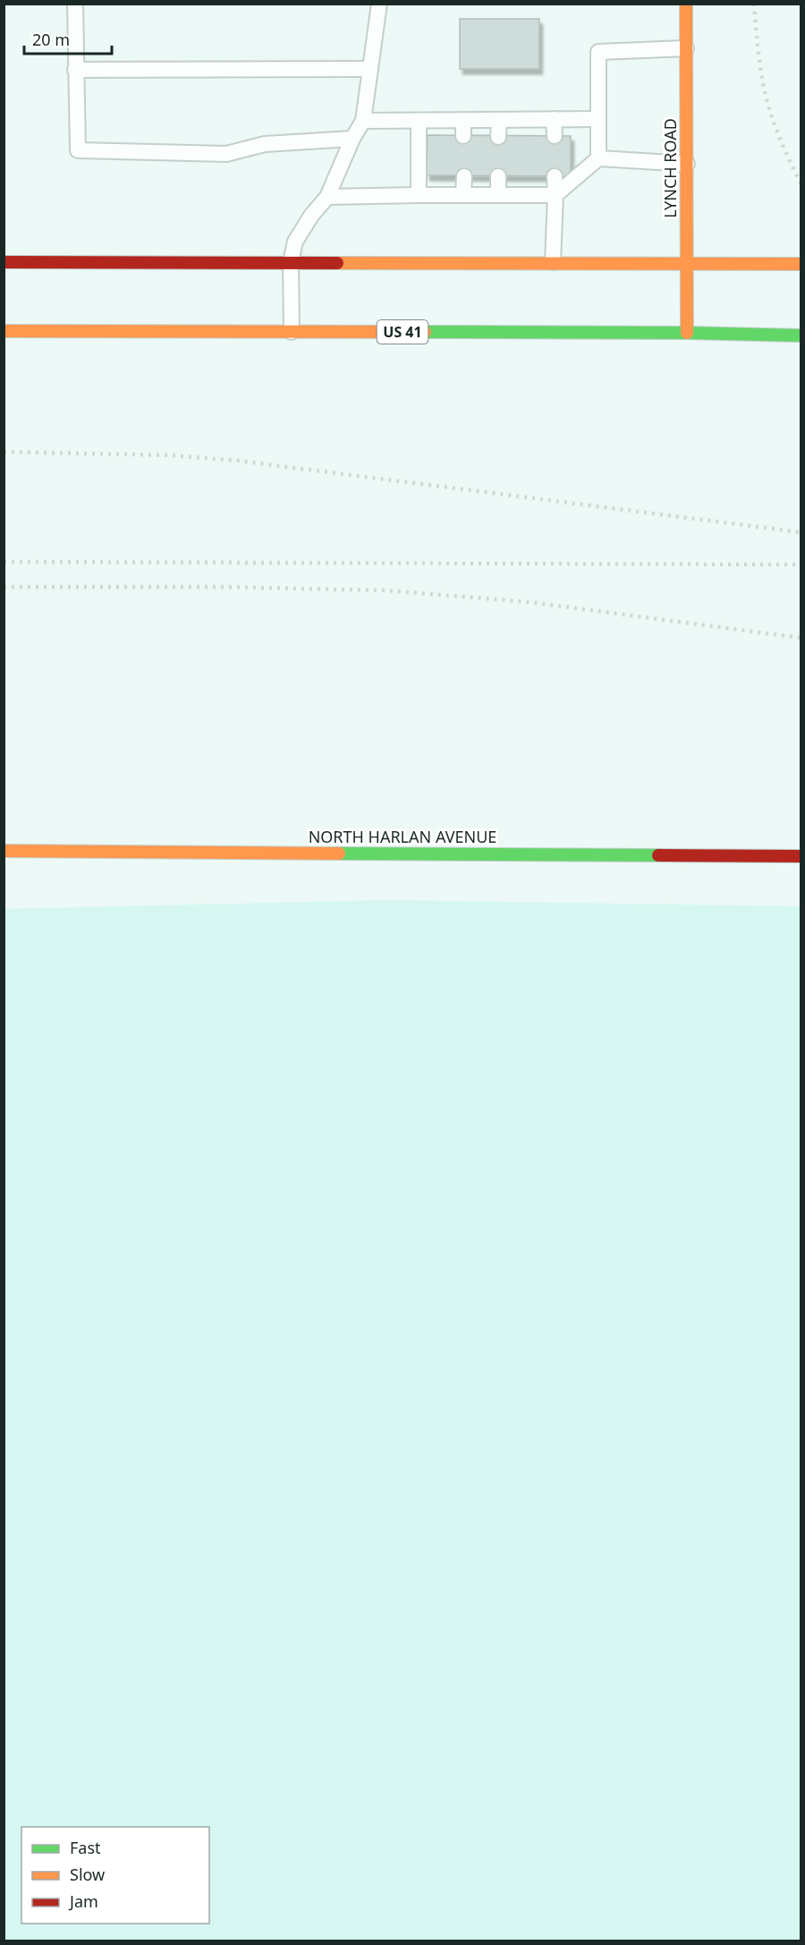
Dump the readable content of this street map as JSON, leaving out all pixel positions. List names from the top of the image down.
{
  "streets": {
    "main road": ["LYNCH ROAD", "US 41", "NORTH HARLAN AVENUE"]
  },
  "crossings": [
    ["LYNCH ROAD", "US 41"]
  ],
  "legend": ["Fast", "Slow", "Jam"],
  "scale_bar": "20 m"
}
